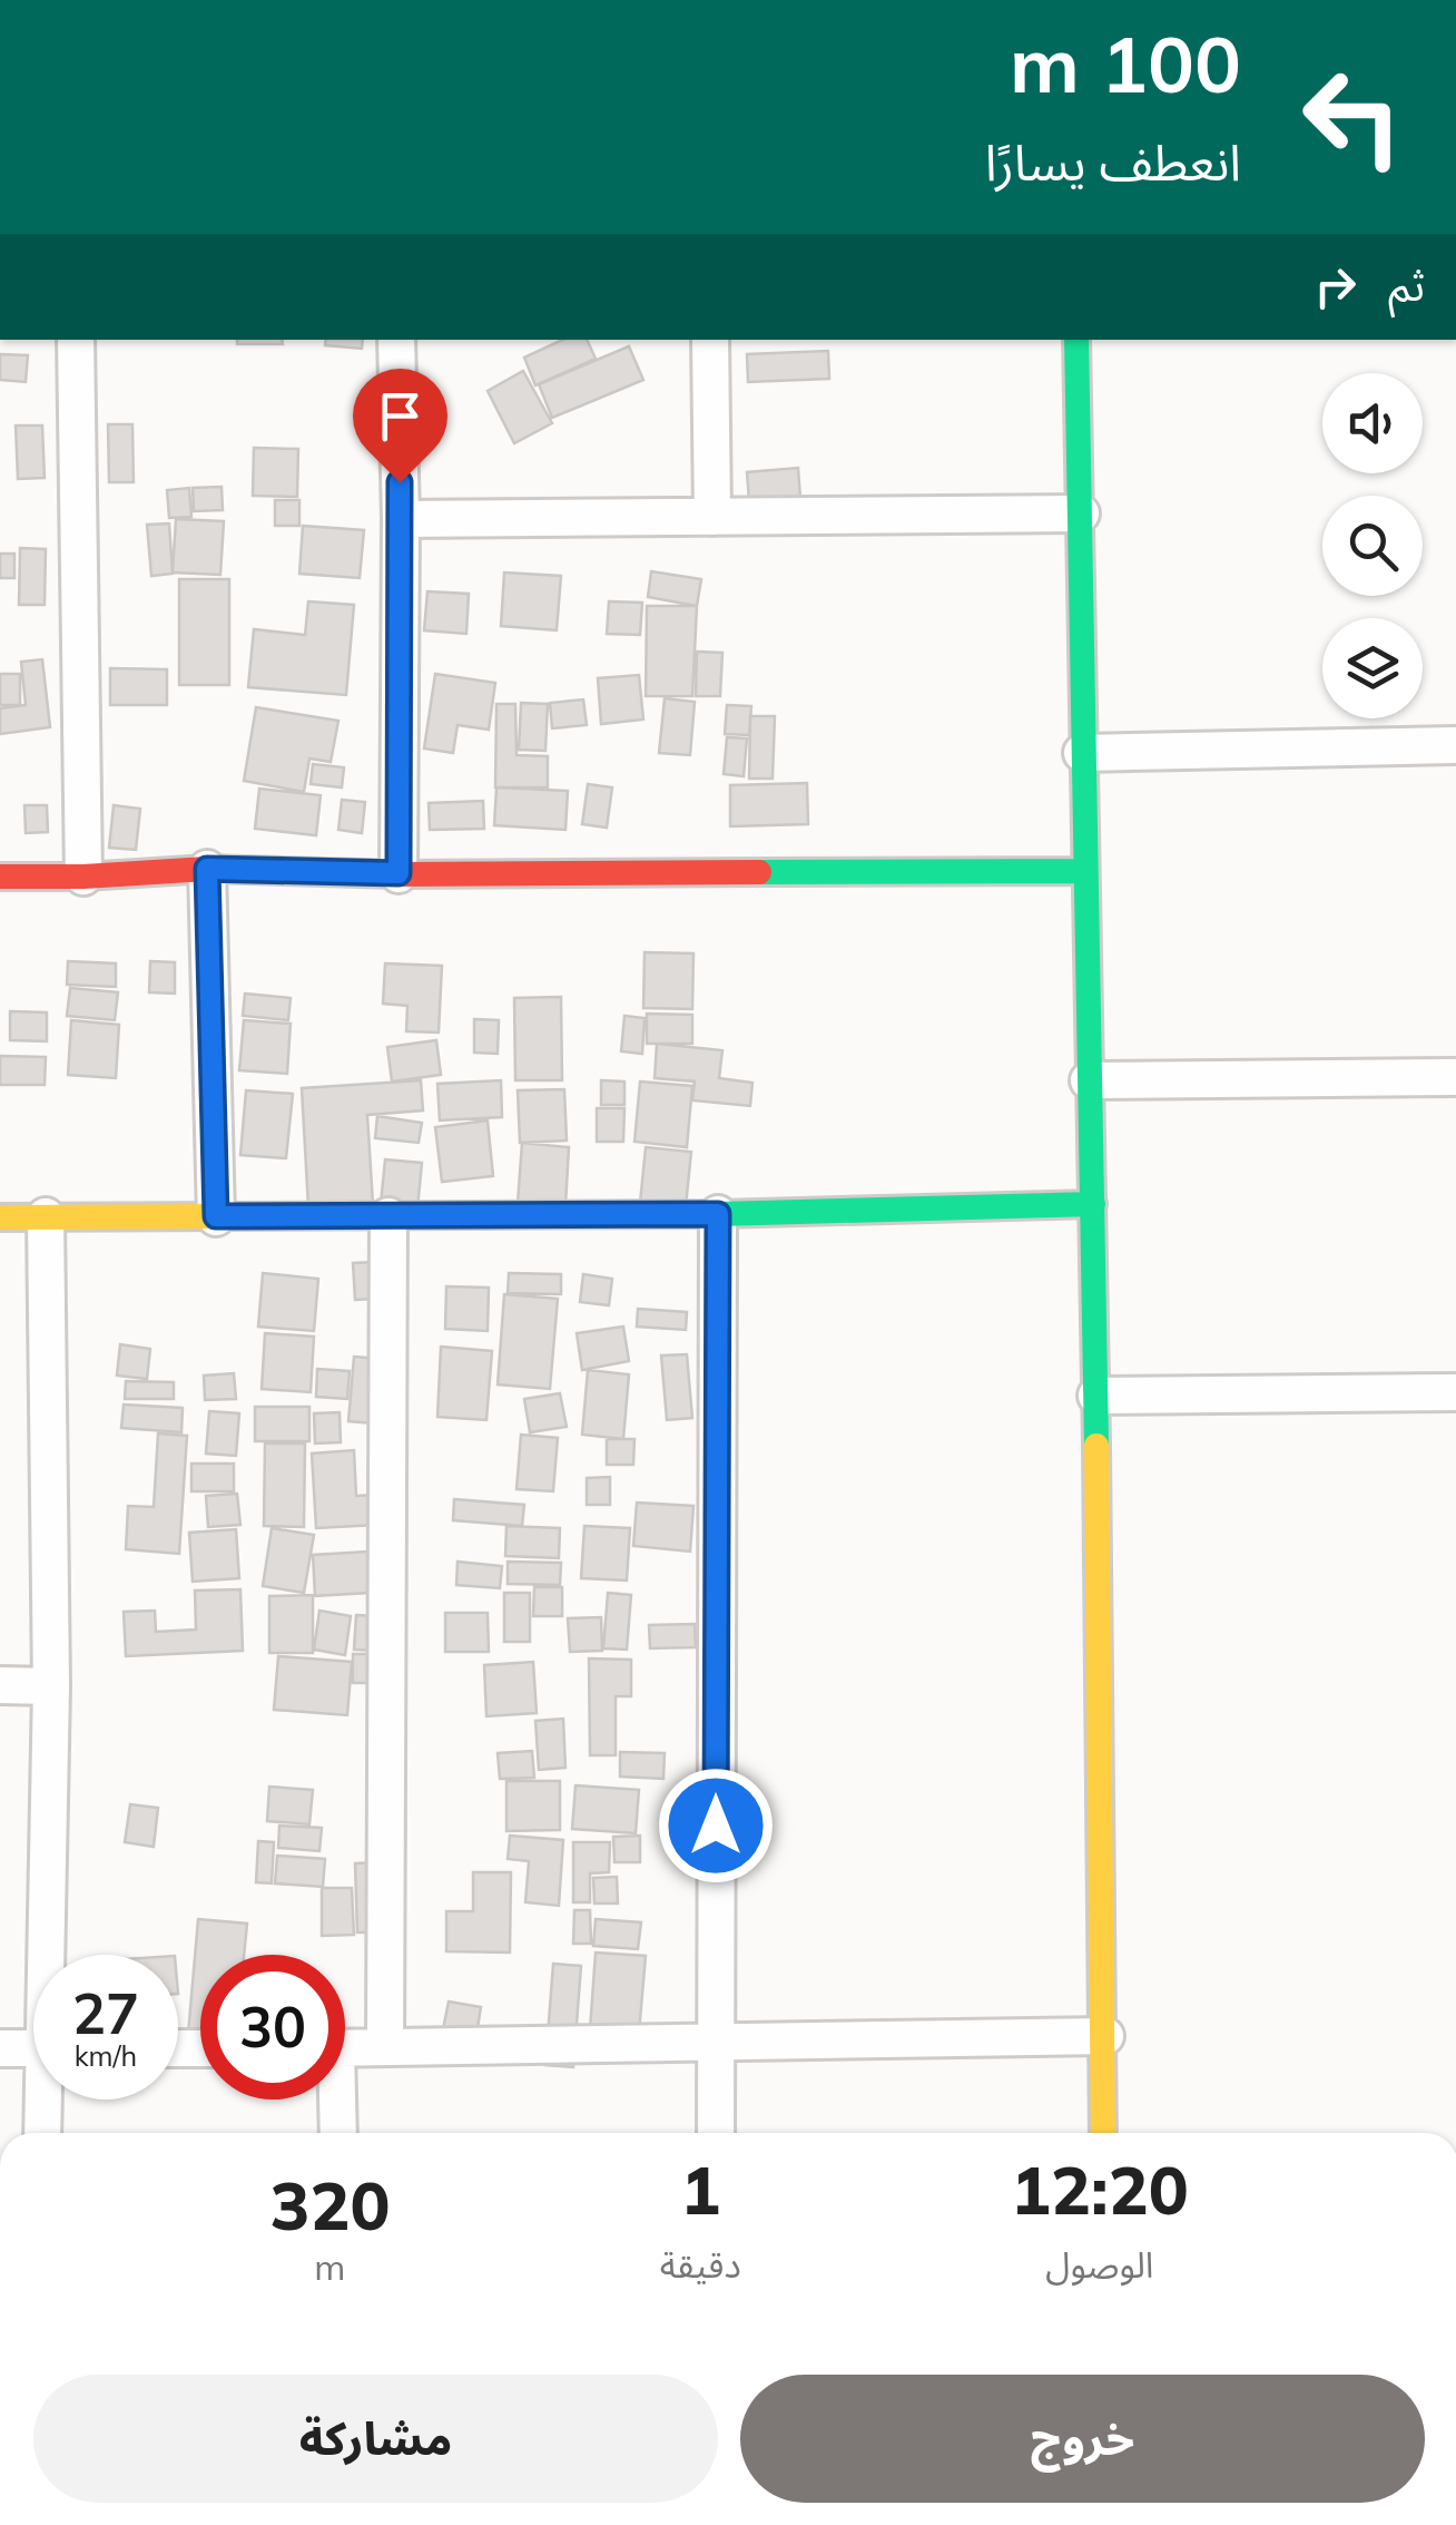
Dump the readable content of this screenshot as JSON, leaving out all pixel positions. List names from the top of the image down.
{
  "page": {
    "turn": ["100 m", "انعطف يسارًا"],
    "then": "ثم",
    "speed": "27 km/h",
    "limit": "30",
    "eta": [
      "12:20",
      "الوصول",
      "1",
      "دقيقة",
      "320",
      "m"
    ],
    "buttons": ["خروج", "مشاركة"]
  }
}
